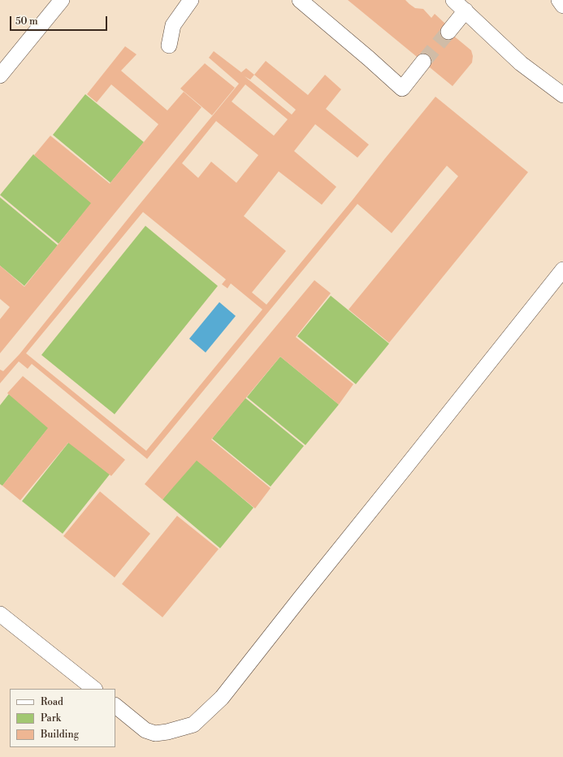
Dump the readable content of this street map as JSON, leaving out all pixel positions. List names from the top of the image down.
{
  "legend": ["Road", "Park", "Building"],
  "scale_bar": "50 m"
}
